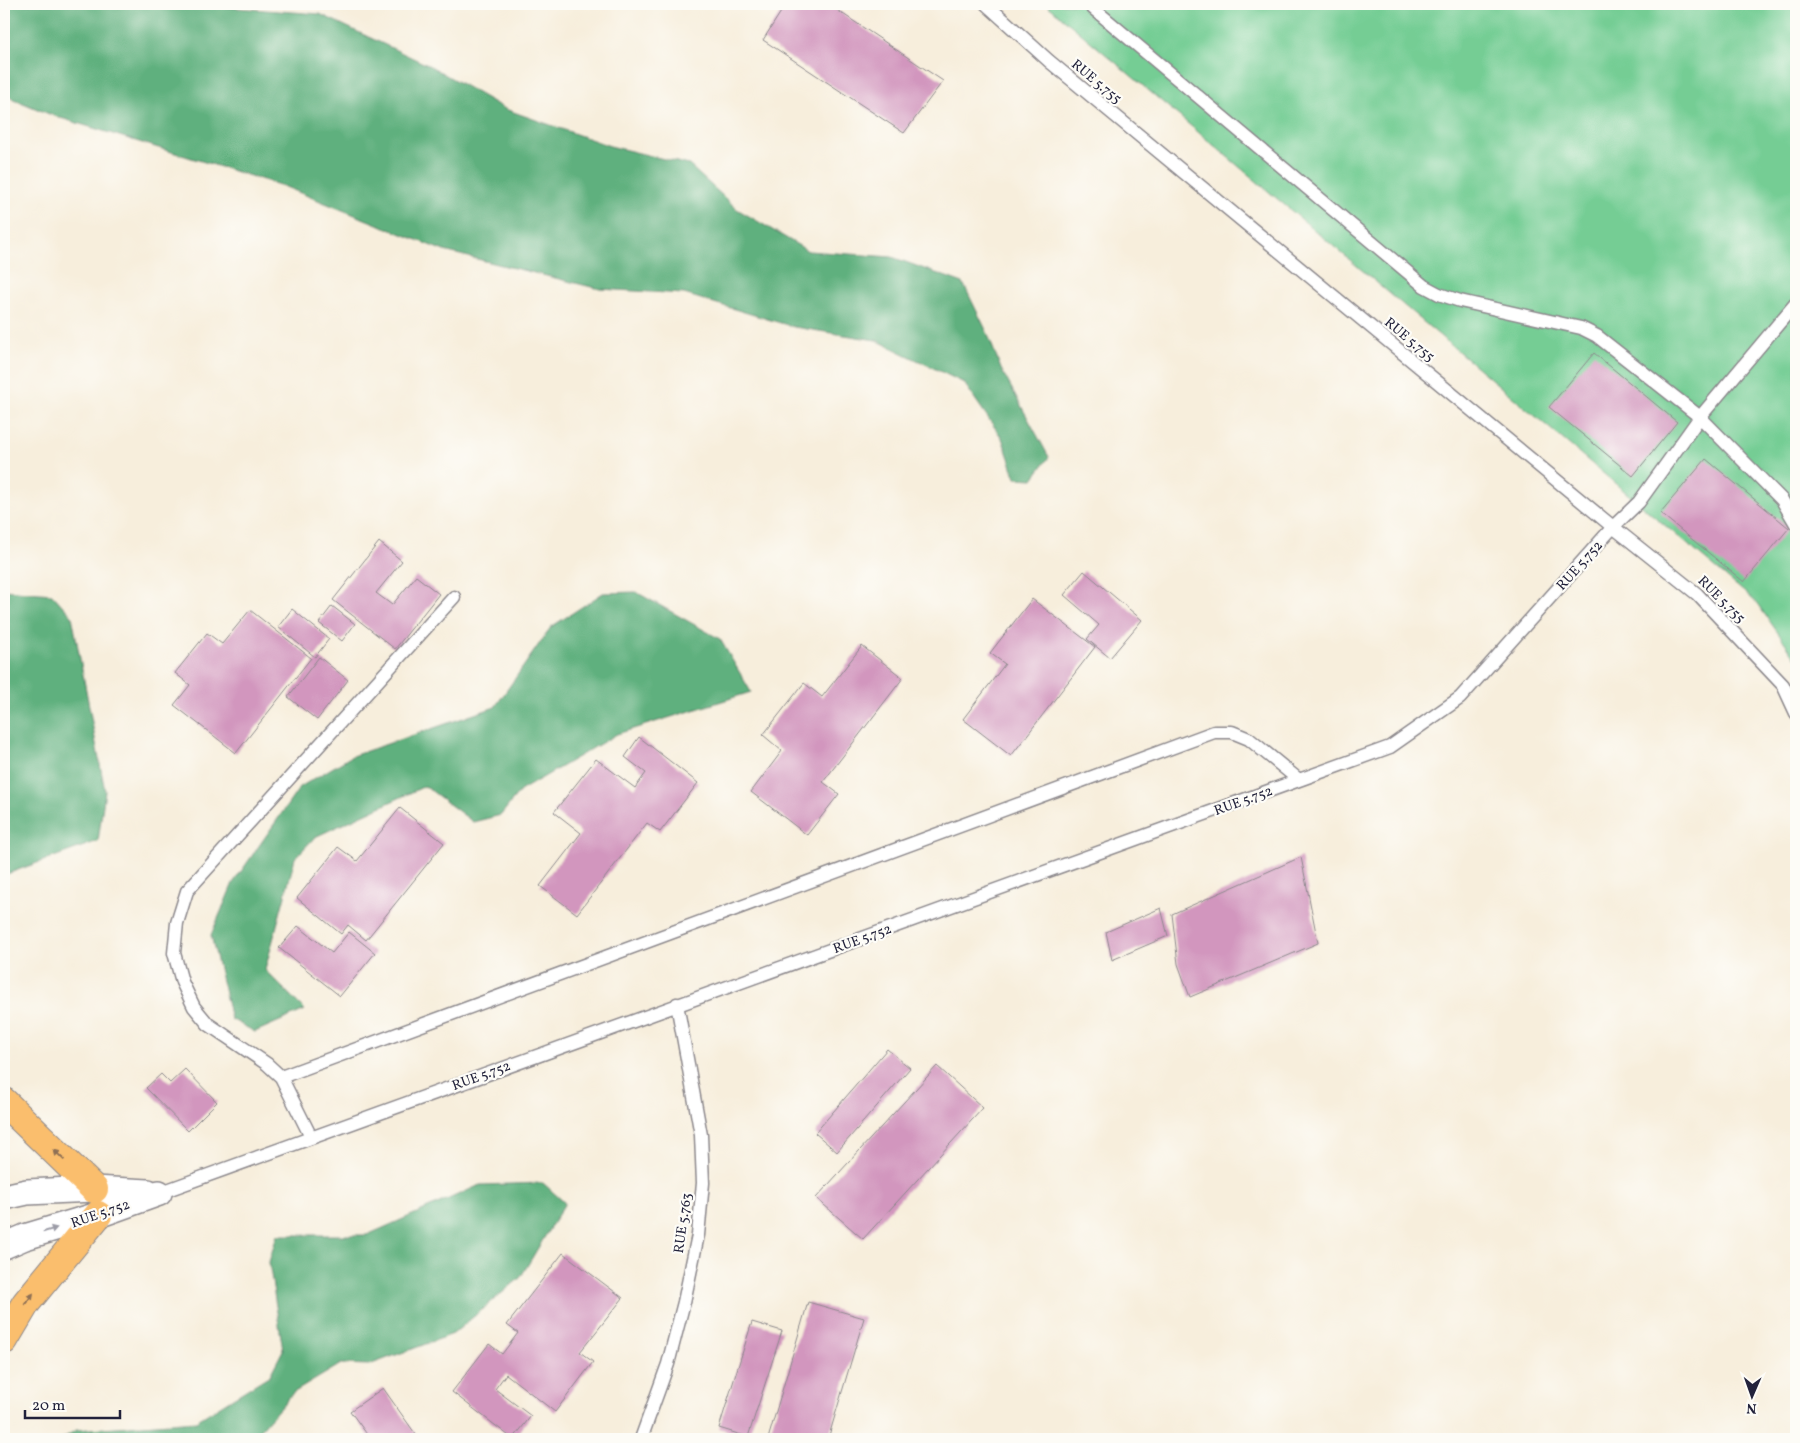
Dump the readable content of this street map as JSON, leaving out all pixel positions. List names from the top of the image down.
{
  "streets": {
    "street": ["RUE 5.752"],
    "lane": ["RUE 5.755", "RUE 5.763"]
  },
  "crossings": [
    ["RUE 5.755", "RUE 5.752"],
    ["RUE 5.752", "RUE 5.763"]
  ],
  "scale_bar": "20 m",
  "north": "bottom"
}
